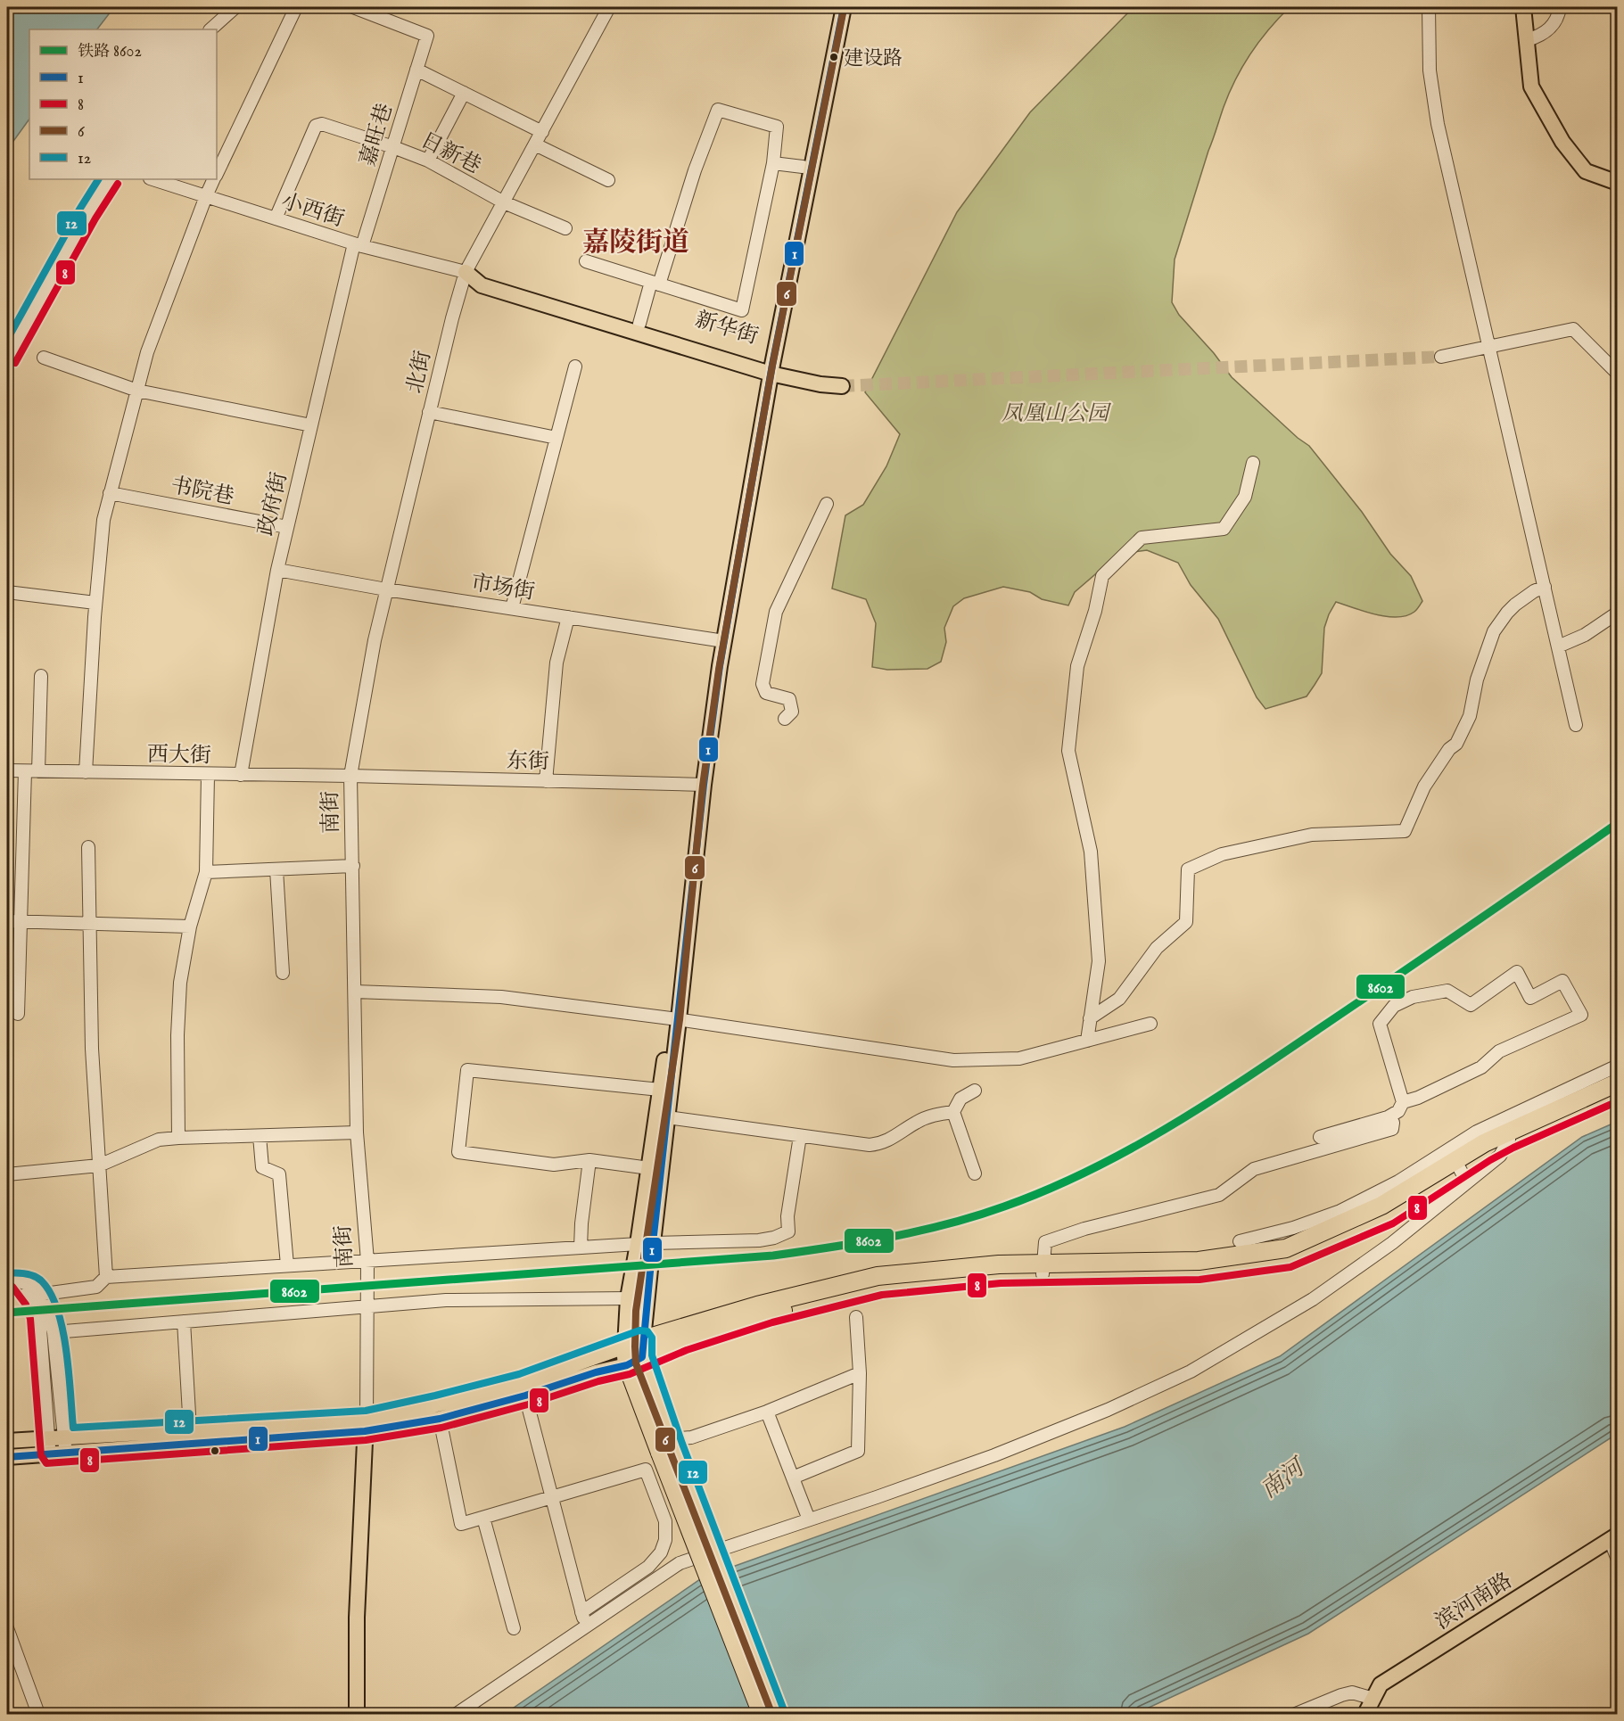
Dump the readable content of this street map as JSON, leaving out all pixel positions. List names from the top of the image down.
{
  "streets": {
    "main road": ["新华街", "南街", "滨河南路"],
    "street": [
      "嘉旺巷",
      "日新巷",
      "小西街",
      "北街",
      "书院巷",
      "政府街",
      "市场街",
      "西大街",
      "东街"
    ]
  },
  "crossings": [
    ["嘉旺巷", "日新巷"],
    ["嘉旺巷", "小西街"],
    ["嘉旺巷", "政府街"],
    ["日新巷", "小西街"],
    ["日新巷", "北街"],
    ["小西街", "新华街"],
    ["小西街", "北街"],
    ["小西街", "政府街"],
    ["新华街", "北街"],
    ["北街", "市场街"],
    ["北街", "西大街"],
    ["北街", "东街"],
    ["北街", "南街"],
    ["书院巷", "政府街"],
    ["政府街", "市场街"],
    ["政府街", "西大街"],
    ["西大街", "东街"],
    ["西大街", "南街"],
    ["东街", "南街"]
  ],
  "districts": ["嘉陵街道"],
  "water": ["南河"],
  "parks": ["凤凰山公园"],
  "places": ["建设路"],
  "lines": [
    "transit line 1",
    "transit line 6",
    "transit line 12",
    "transit line 8",
    "rail line 8602"
  ],
  "legend": [
    "铁路 8602",
    "1",
    "8",
    "6",
    "12"
  ]
}
